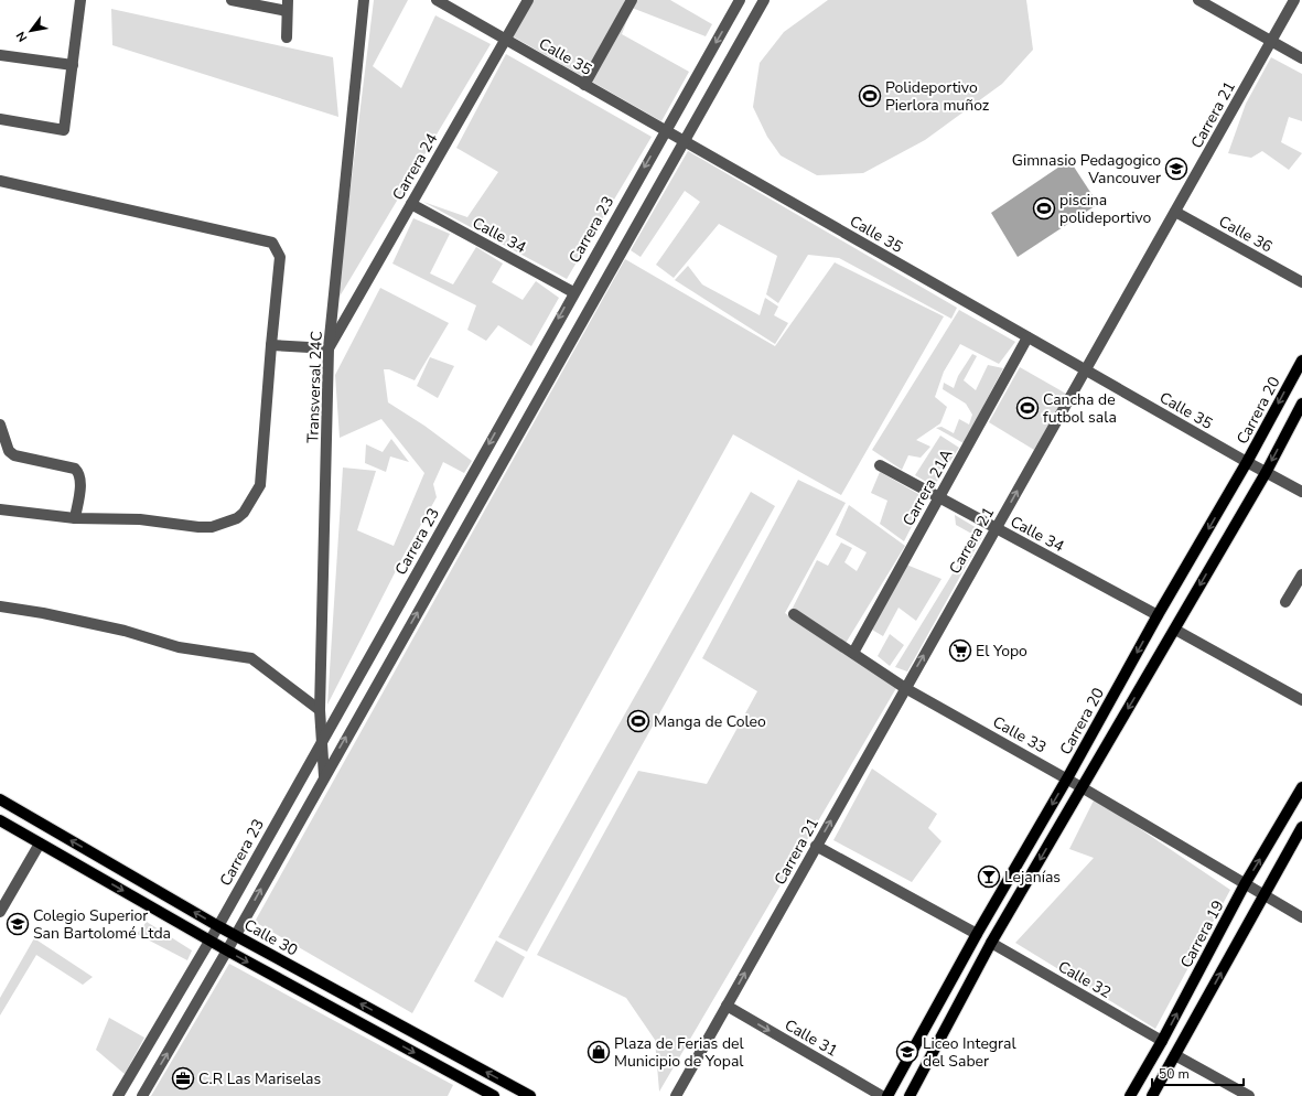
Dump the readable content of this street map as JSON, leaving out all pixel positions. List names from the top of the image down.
{
  "streets": {
    "main road": ["Carrera 20", "Carrera 19", "Calle 30"],
    "street": [
      "Calle 35",
      "Carrera 21",
      "Carrera 24",
      "Carrera 23",
      "Calle 36",
      "Calle 34",
      "Transversal 24C",
      "Carrera 21A",
      "Calle 33",
      "Calle 32",
      "Calle 31"
    ]
  },
  "crossings": [
    ["Calle 35", "Carrera 21"],
    ["Calle 35", "Carrera 24"],
    ["Calle 35", "Carrera 23"],
    ["Calle 35", "Carrera 20"],
    ["Calle 35", "Carrera 21A"],
    ["Carrera 21", "Calle 36"],
    ["Carrera 21", "Calle 34"],
    ["Carrera 21", "Calle 33"],
    ["Carrera 21", "Calle 31"],
    ["Carrera 24", "Calle 34"],
    ["Carrera 24", "Transversal 24C"],
    ["Carrera 23", "Calle 34"],
    ["Carrera 23", "Transversal 24C"],
    ["Carrera 23", "Calle 30"],
    ["Calle 34", "Carrera 20"],
    ["Calle 34", "Carrera 21A"],
    ["Carrera 20", "Calle 33"],
    ["Carrera 20", "Calle 32"],
    ["Carrera 21A", "Calle 33"],
    ["Calle 33", "Carrera 19"],
    ["Carrera 19", "Calle 32"]
  ],
  "one_way": ["Carrera 21", "Carrera 20", "Calle 31"],
  "places": {
    "sports": [
      "Polideportivo Pierlora muñoz",
      "piscina polideportivo",
      "Cancha de futbol sala",
      "Manga de Coleo"
    ],
    "school or university": ["Gimnasio Pedagogico Vancouver", "Colegio Superior San Bartolomé Ltda", "Liceo Integral del Saber"],
    "supermarket": ["El Yopo"],
    "bar": ["Lejanías"],
    "shop": ["Plaza de Ferias del Municipio de Yopal"],
    "office": ["C.R Las Mariselas"]
  },
  "scale_bar": "50 m",
  "north": "bottom left"
}
